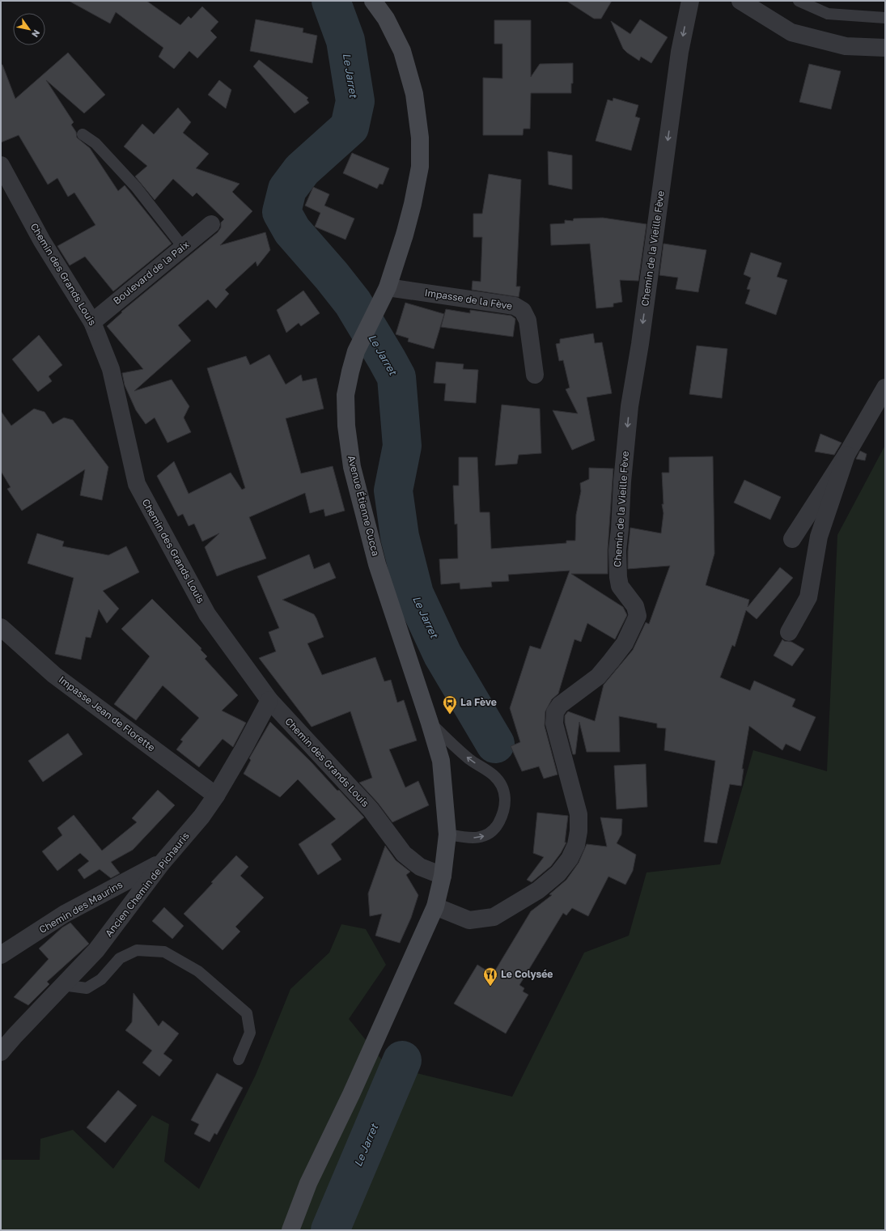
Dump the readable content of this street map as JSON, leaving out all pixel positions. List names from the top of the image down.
{
  "streets": {
    "main road": ["Avenue Étienne Cucca"],
    "street": [
      "Chemin de la Vieille Fève",
      "Boulevard de la Paix",
      "Chemin des Grands Louis",
      "Impasse de la Fève",
      "Impasse Jean de Florette",
      "Ancien Chemin de Pichauris",
      "Chemin des Maurins"
    ]
  },
  "crossings": [
    ["Chemin de la Vieille Fève", "Avenue Étienne Cucca"],
    ["Boulevard de la Paix", "Chemin des Grands Louis"],
    ["Chemin des Grands Louis", "Avenue Étienne Cucca"],
    ["Chemin des Grands Louis", "Ancien Chemin de Pichauris"],
    ["Impasse de la Fève", "Avenue Étienne Cucca"],
    ["Impasse Jean de Florette", "Ancien Chemin de Pichauris"],
    ["Ancien Chemin de Pichauris", "Chemin des Maurins"]
  ],
  "one_way": ["Chemin de la Vieille Fève"],
  "water": ["Le Jarret"],
  "places": {
    "bus stop": ["La Fève"],
    "restaurant": ["Le Colysée"]
  },
  "north": "bottom right"
}
